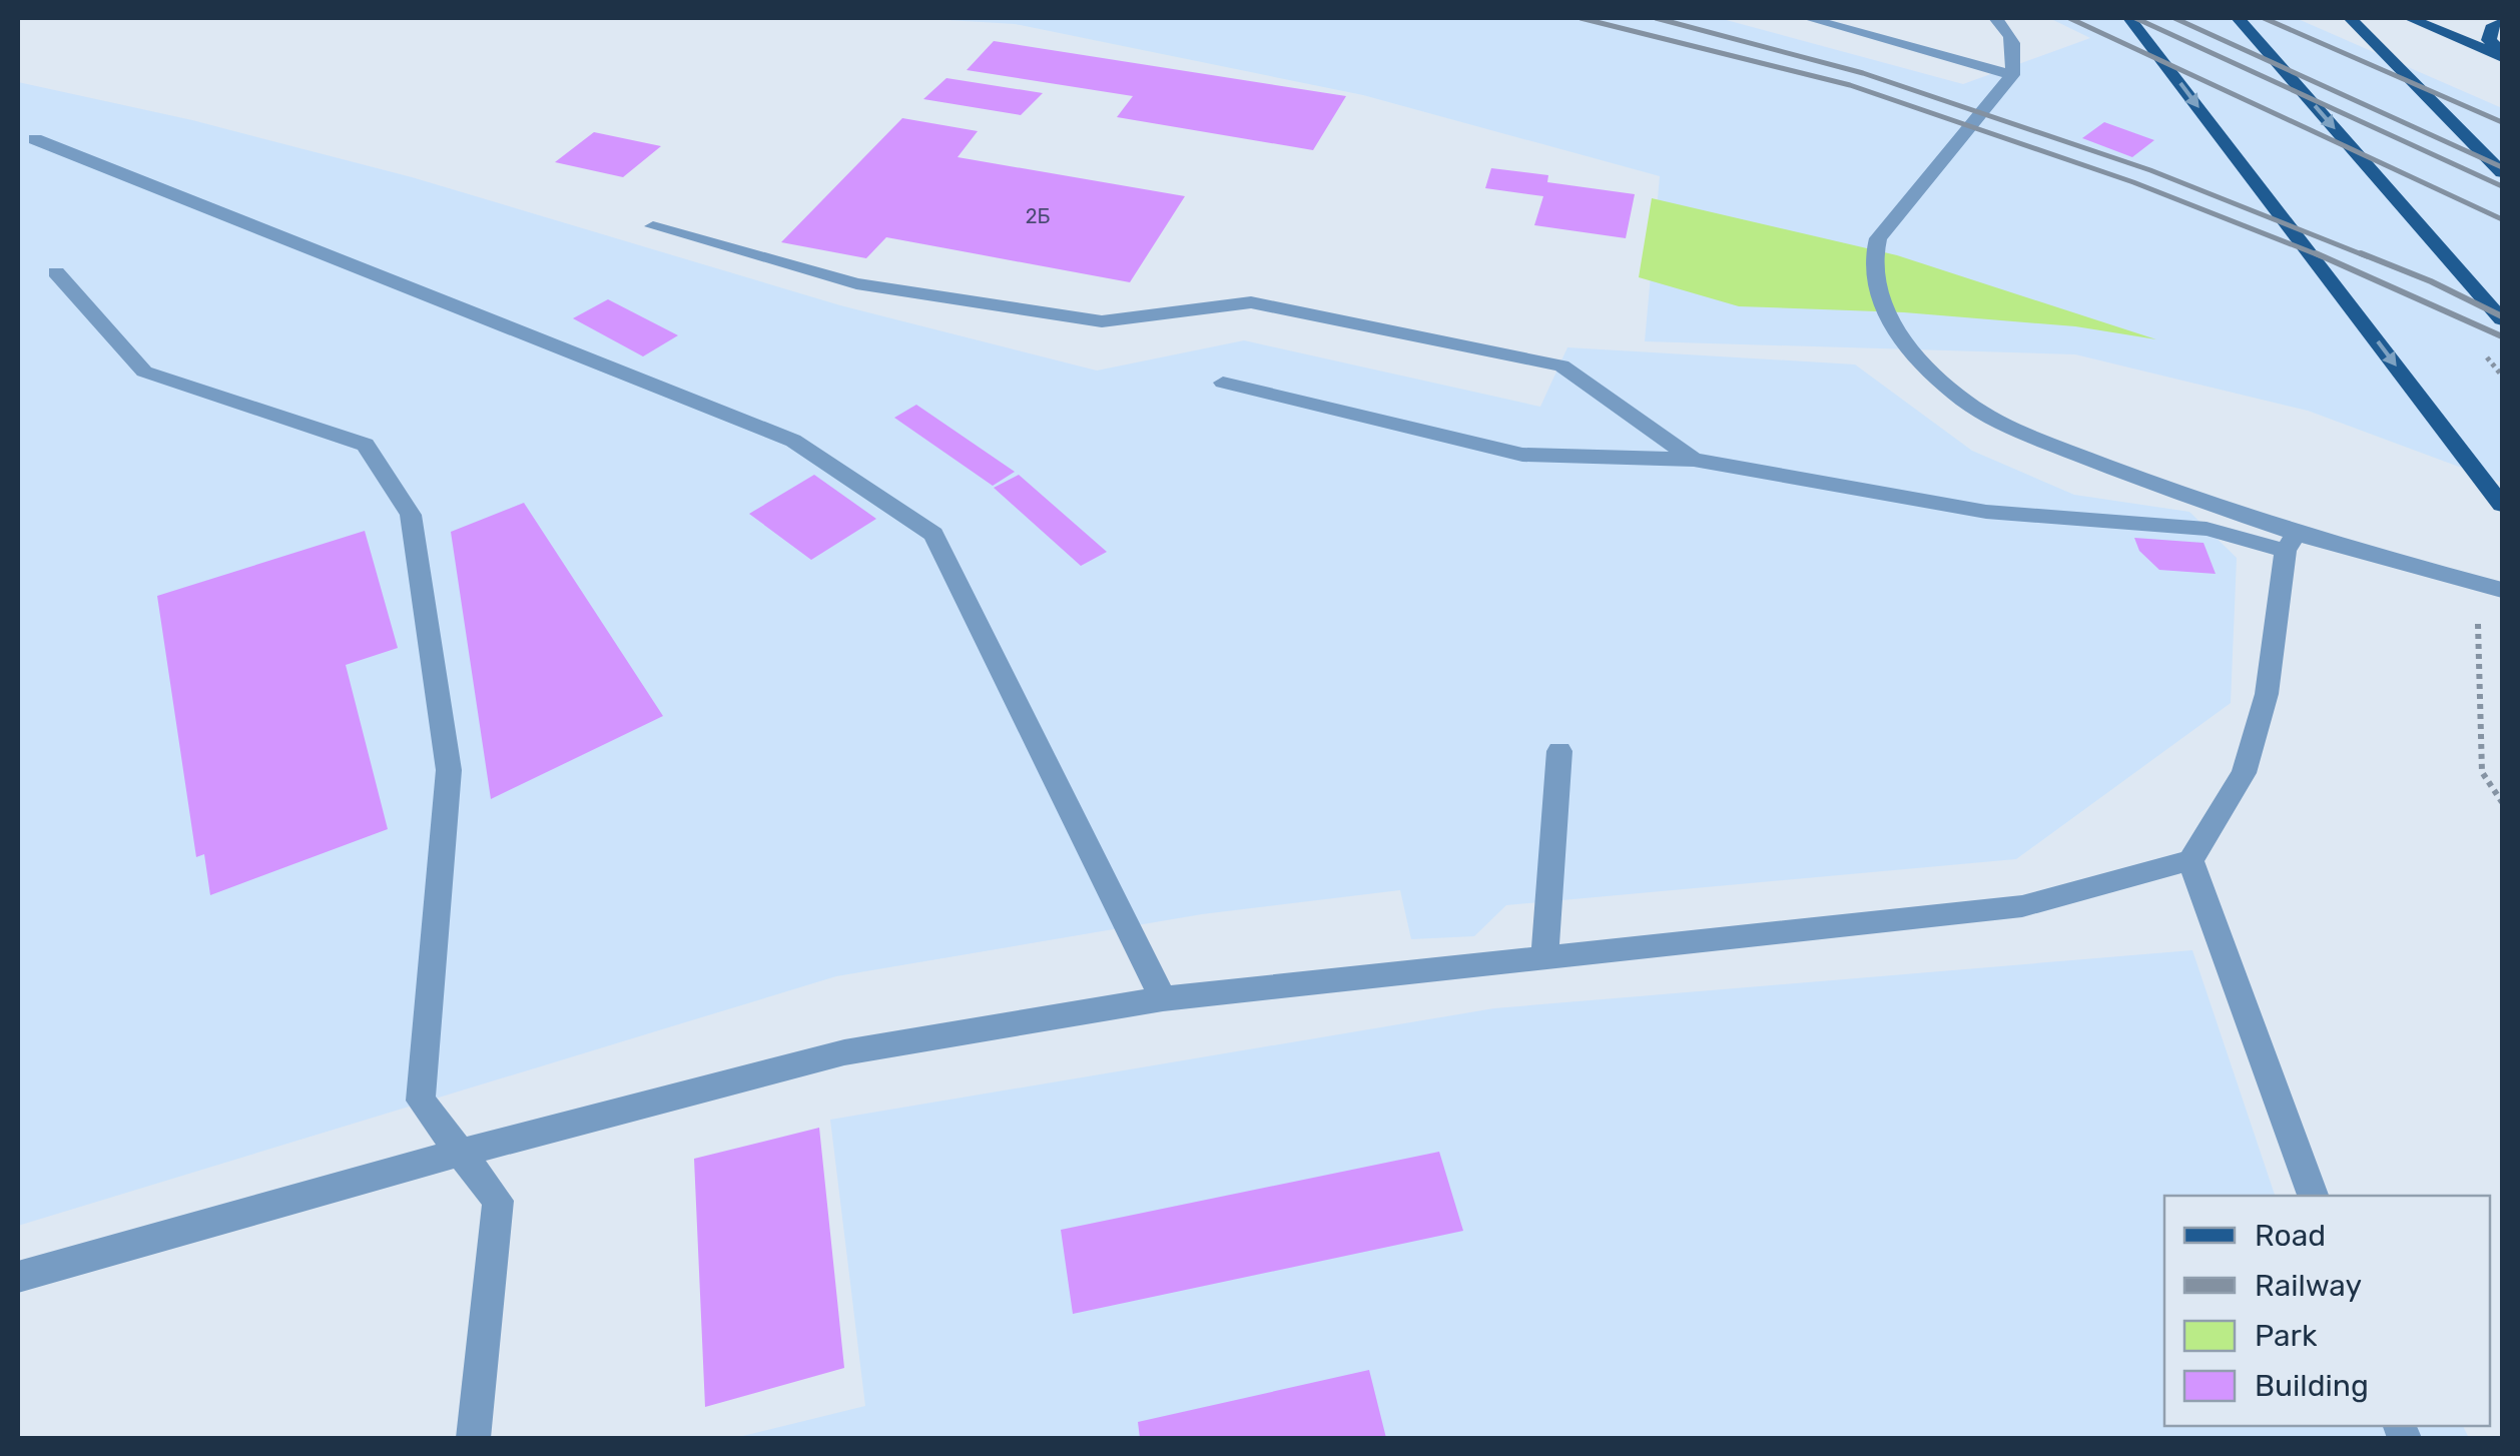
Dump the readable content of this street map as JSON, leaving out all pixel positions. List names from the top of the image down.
{
  "house_numbers": ["2Б"],
  "legend": [
    "Road",
    "Railway",
    "Park",
    "Building"
  ]
}
